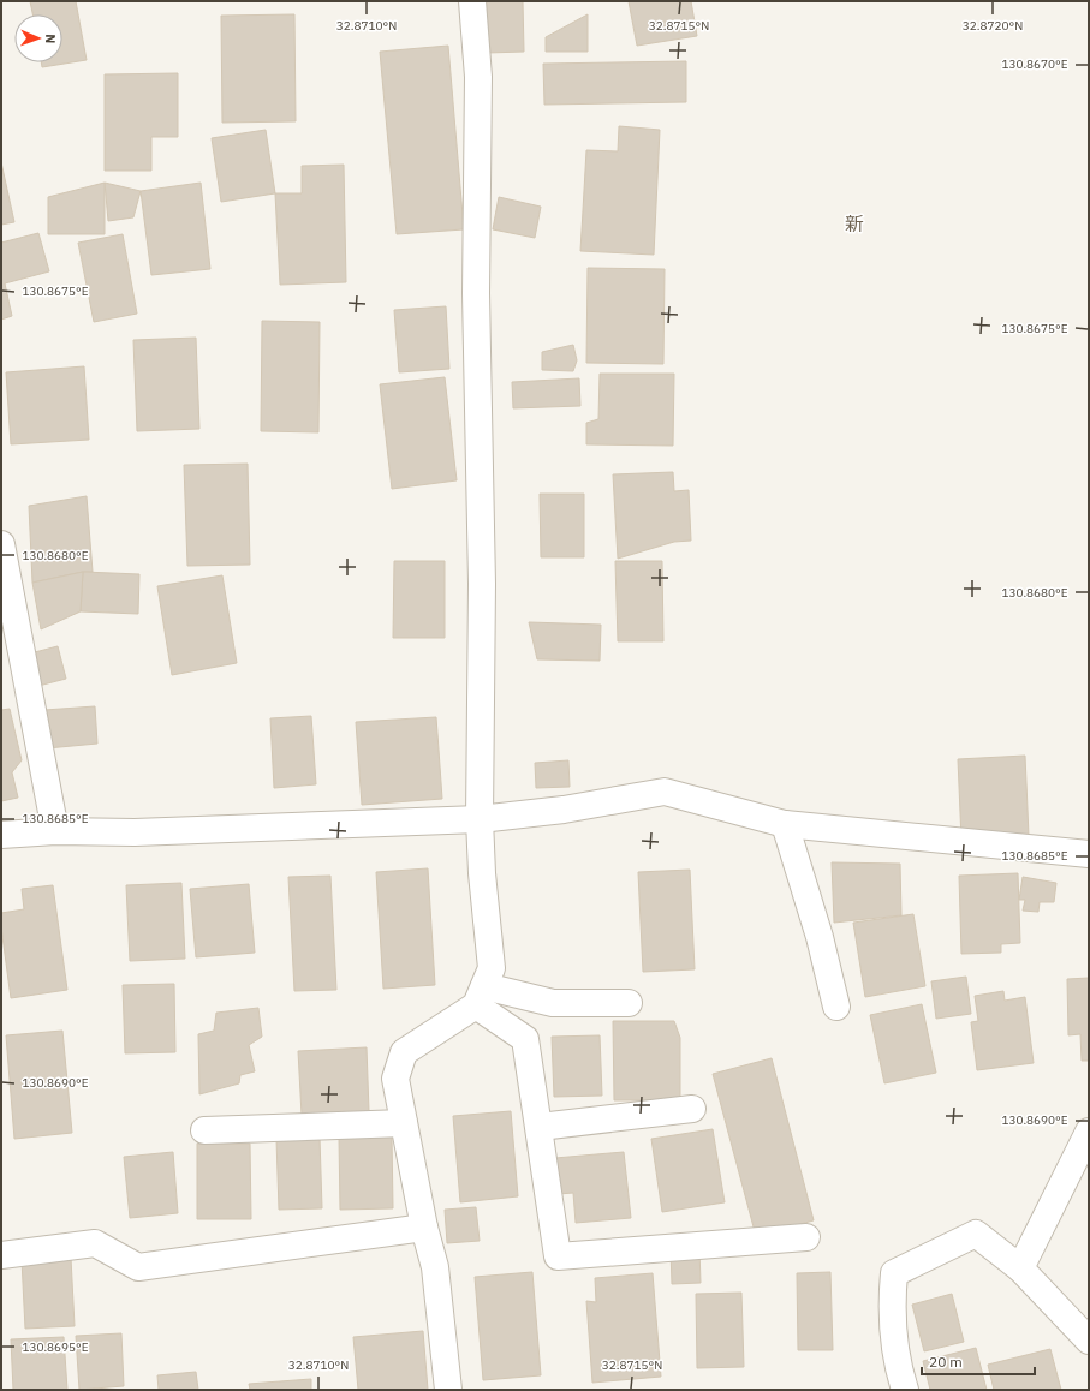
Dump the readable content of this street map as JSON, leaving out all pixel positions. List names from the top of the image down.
{
  "districts": ["新"],
  "scale_bar": "20 m",
  "north": "right",
  "coordinates": [
    "32.8710°N",
    "32.8715°N",
    "32.8720°N",
    "130.8670°E",
    "130.8675°E",
    "130.8680°E",
    "130.8685°E",
    "130.8690°E",
    "130.8695°E"
  ]
}
